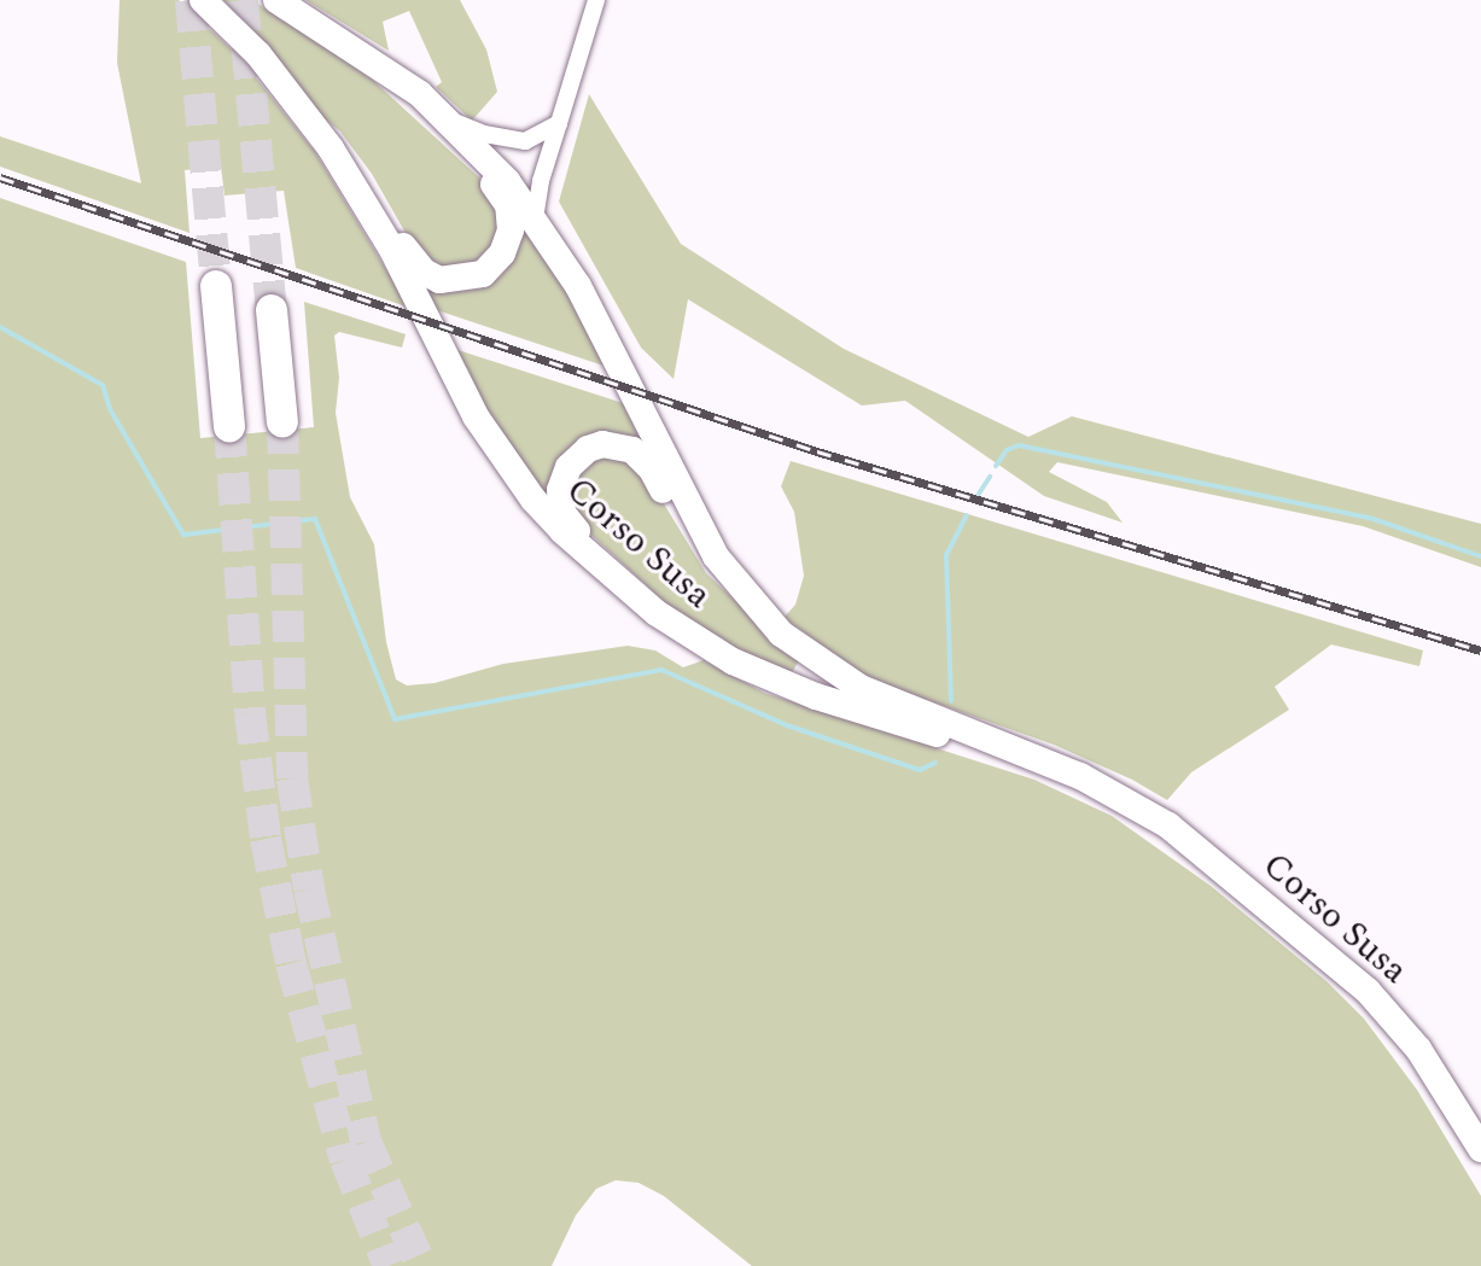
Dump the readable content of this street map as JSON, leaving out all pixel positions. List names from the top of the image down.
{
  "streets": {
    "main road": ["Corso Susa"]
  }
}
